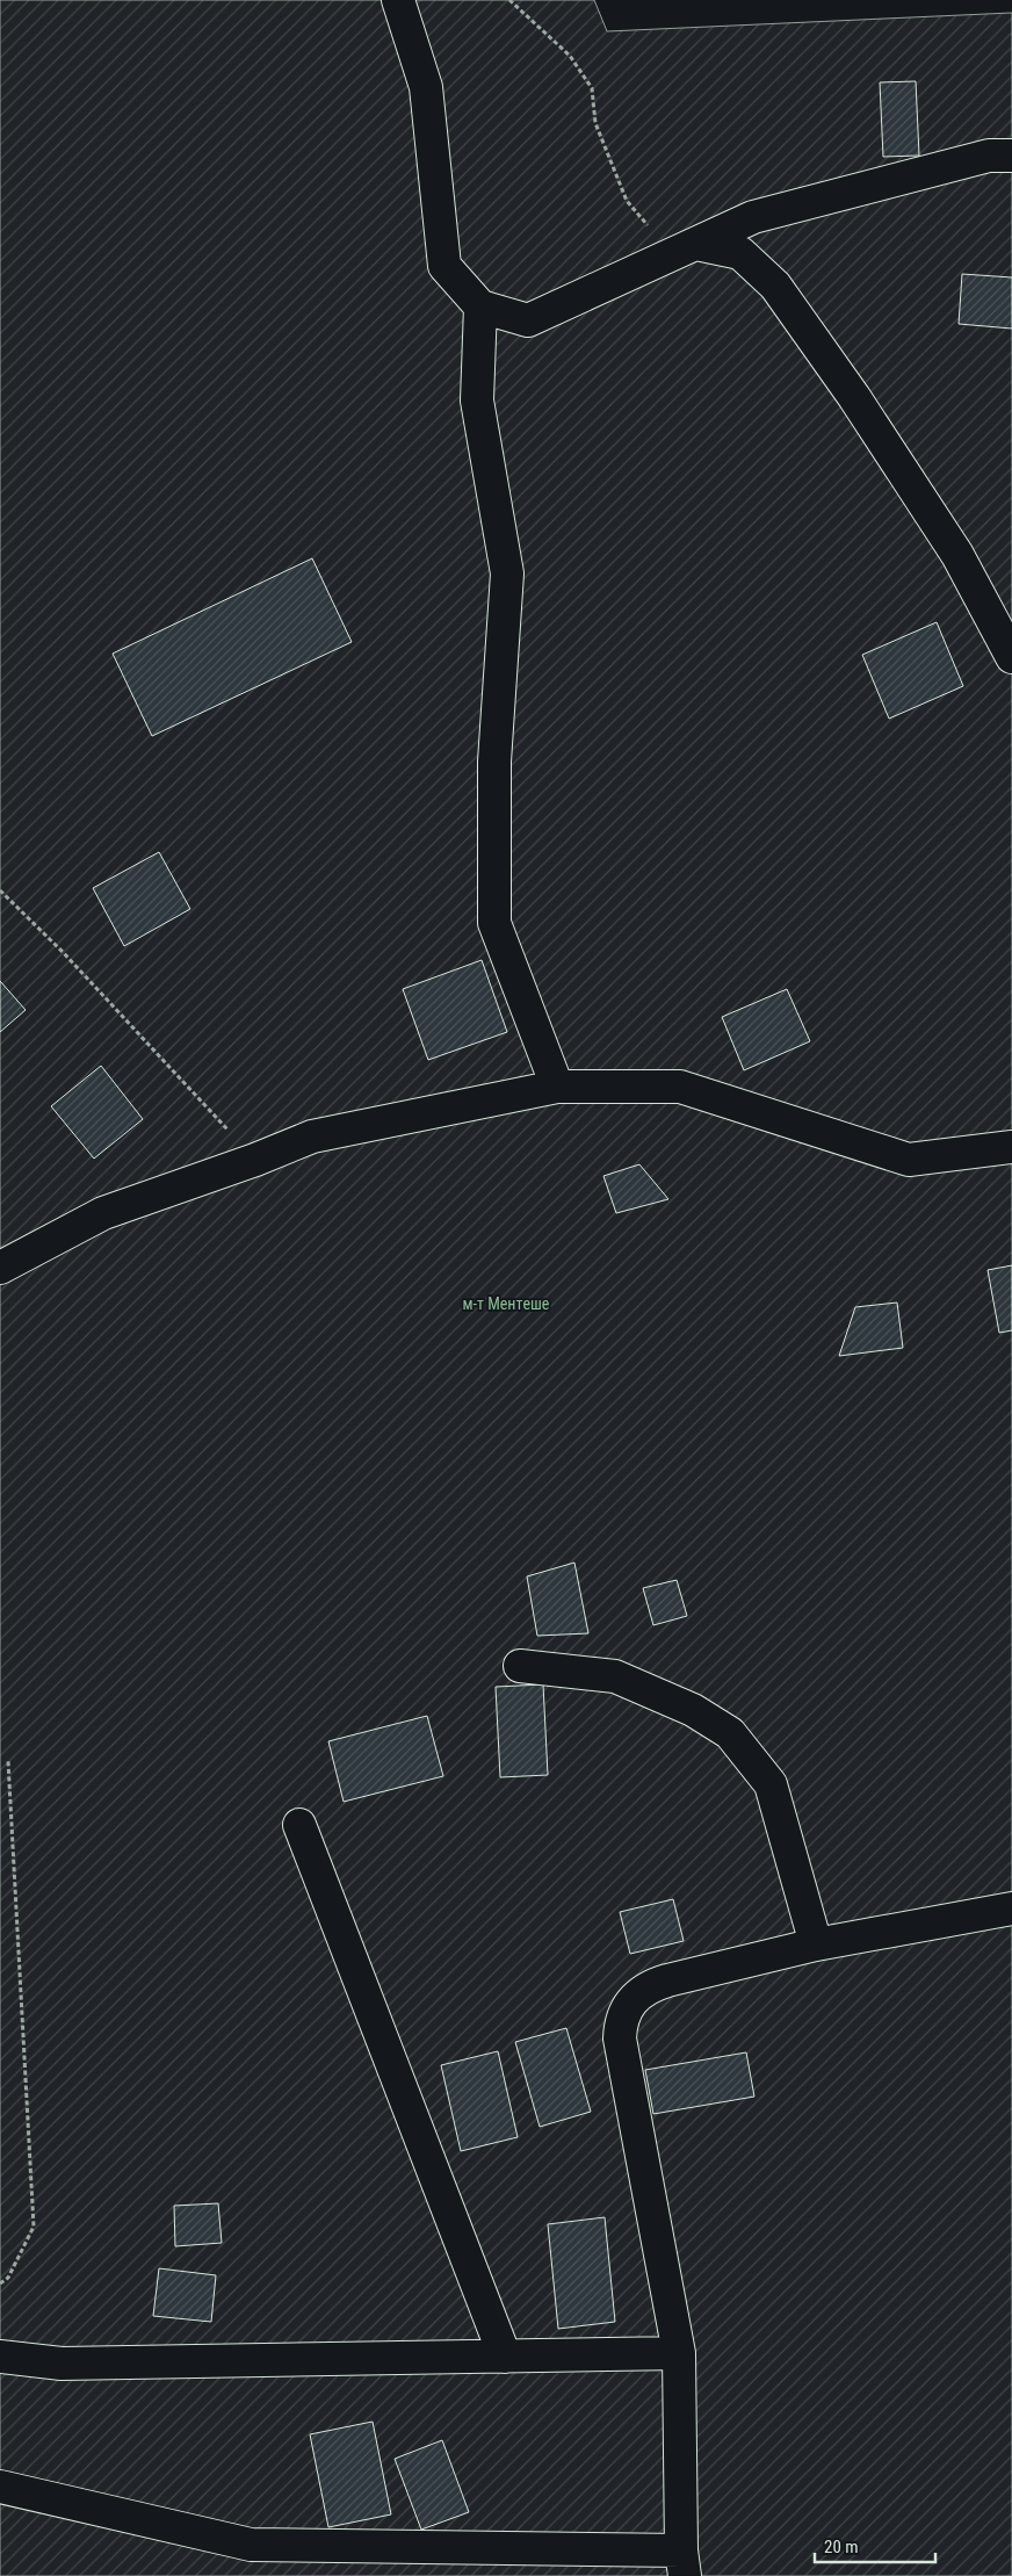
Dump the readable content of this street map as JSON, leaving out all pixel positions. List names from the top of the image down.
{
  "parks": ["м-т Ментeше"],
  "scale_bar": "20 m"
}
